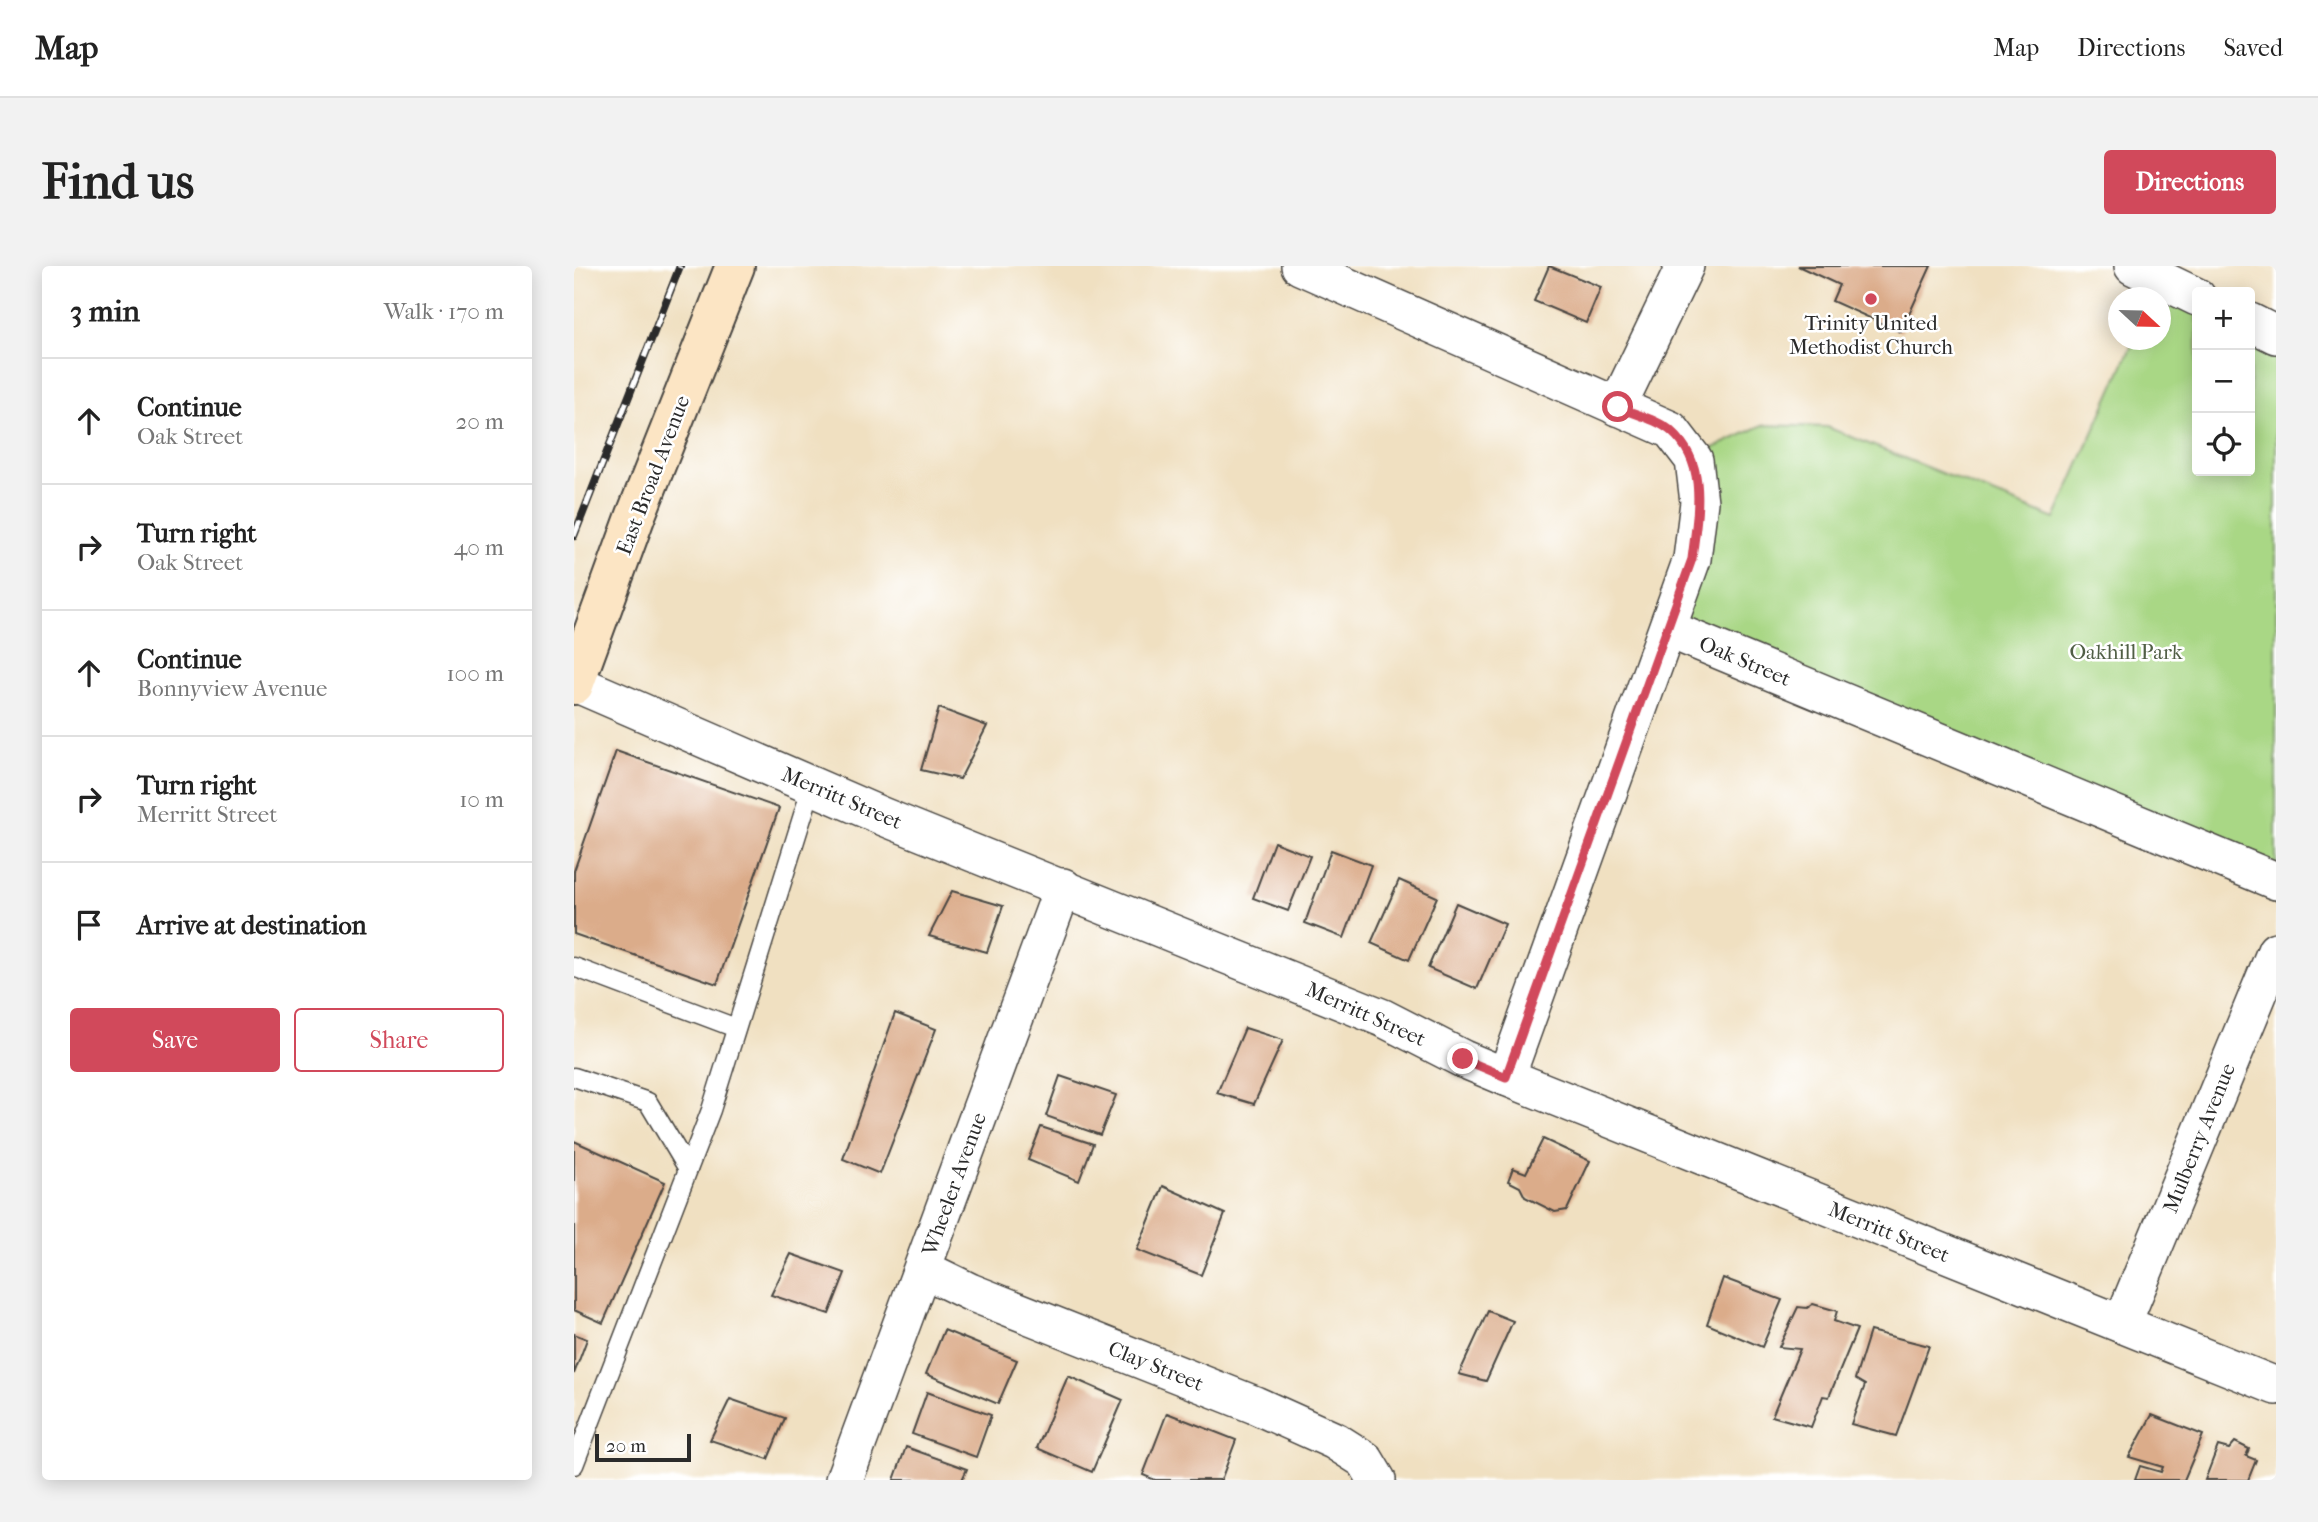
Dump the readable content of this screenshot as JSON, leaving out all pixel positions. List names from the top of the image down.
{
  "streets": {
    "main road": ["East Broad Avenue"],
    "street": [
      "Oak Street",
      "Merritt Street",
      "Mulberry Avenue",
      "Wheeler Avenue",
      "Clay Street"
    ]
  },
  "crossings": [
    ["East Broad Avenue", "Merritt Street"],
    ["Merritt Street", "Mulberry Avenue"],
    ["Merritt Street", "Wheeler Avenue"],
    ["Wheeler Avenue", "Clay Street"]
  ],
  "parks": ["Oakhill Park"],
  "places": ["Trinity United Methodist Church"],
  "scale_bar": "20 m",
  "north": "right",
  "page": {
    "header": "Map",
    "nav": ["Map", "Directions", "Saved"],
    "buttons": [
      "Directions",
      ["Save", "Share"]
    ],
    "title": "Find us",
    "heading": ["3 min", "Walk · 170 m"],
    "map_buttons": ["+", "−"],
    "list": [
      ["Continue", "Oak Street", "20 m"],
      ["Turn right", "Oak Street", "40 m"],
      ["Continue", "Bonnyview Avenue", "100 m"],
      ["Turn right", "Merritt Street", "10 m"],
      "Arrive at destination"
    ],
    "scale": "20 m"
  }
}
